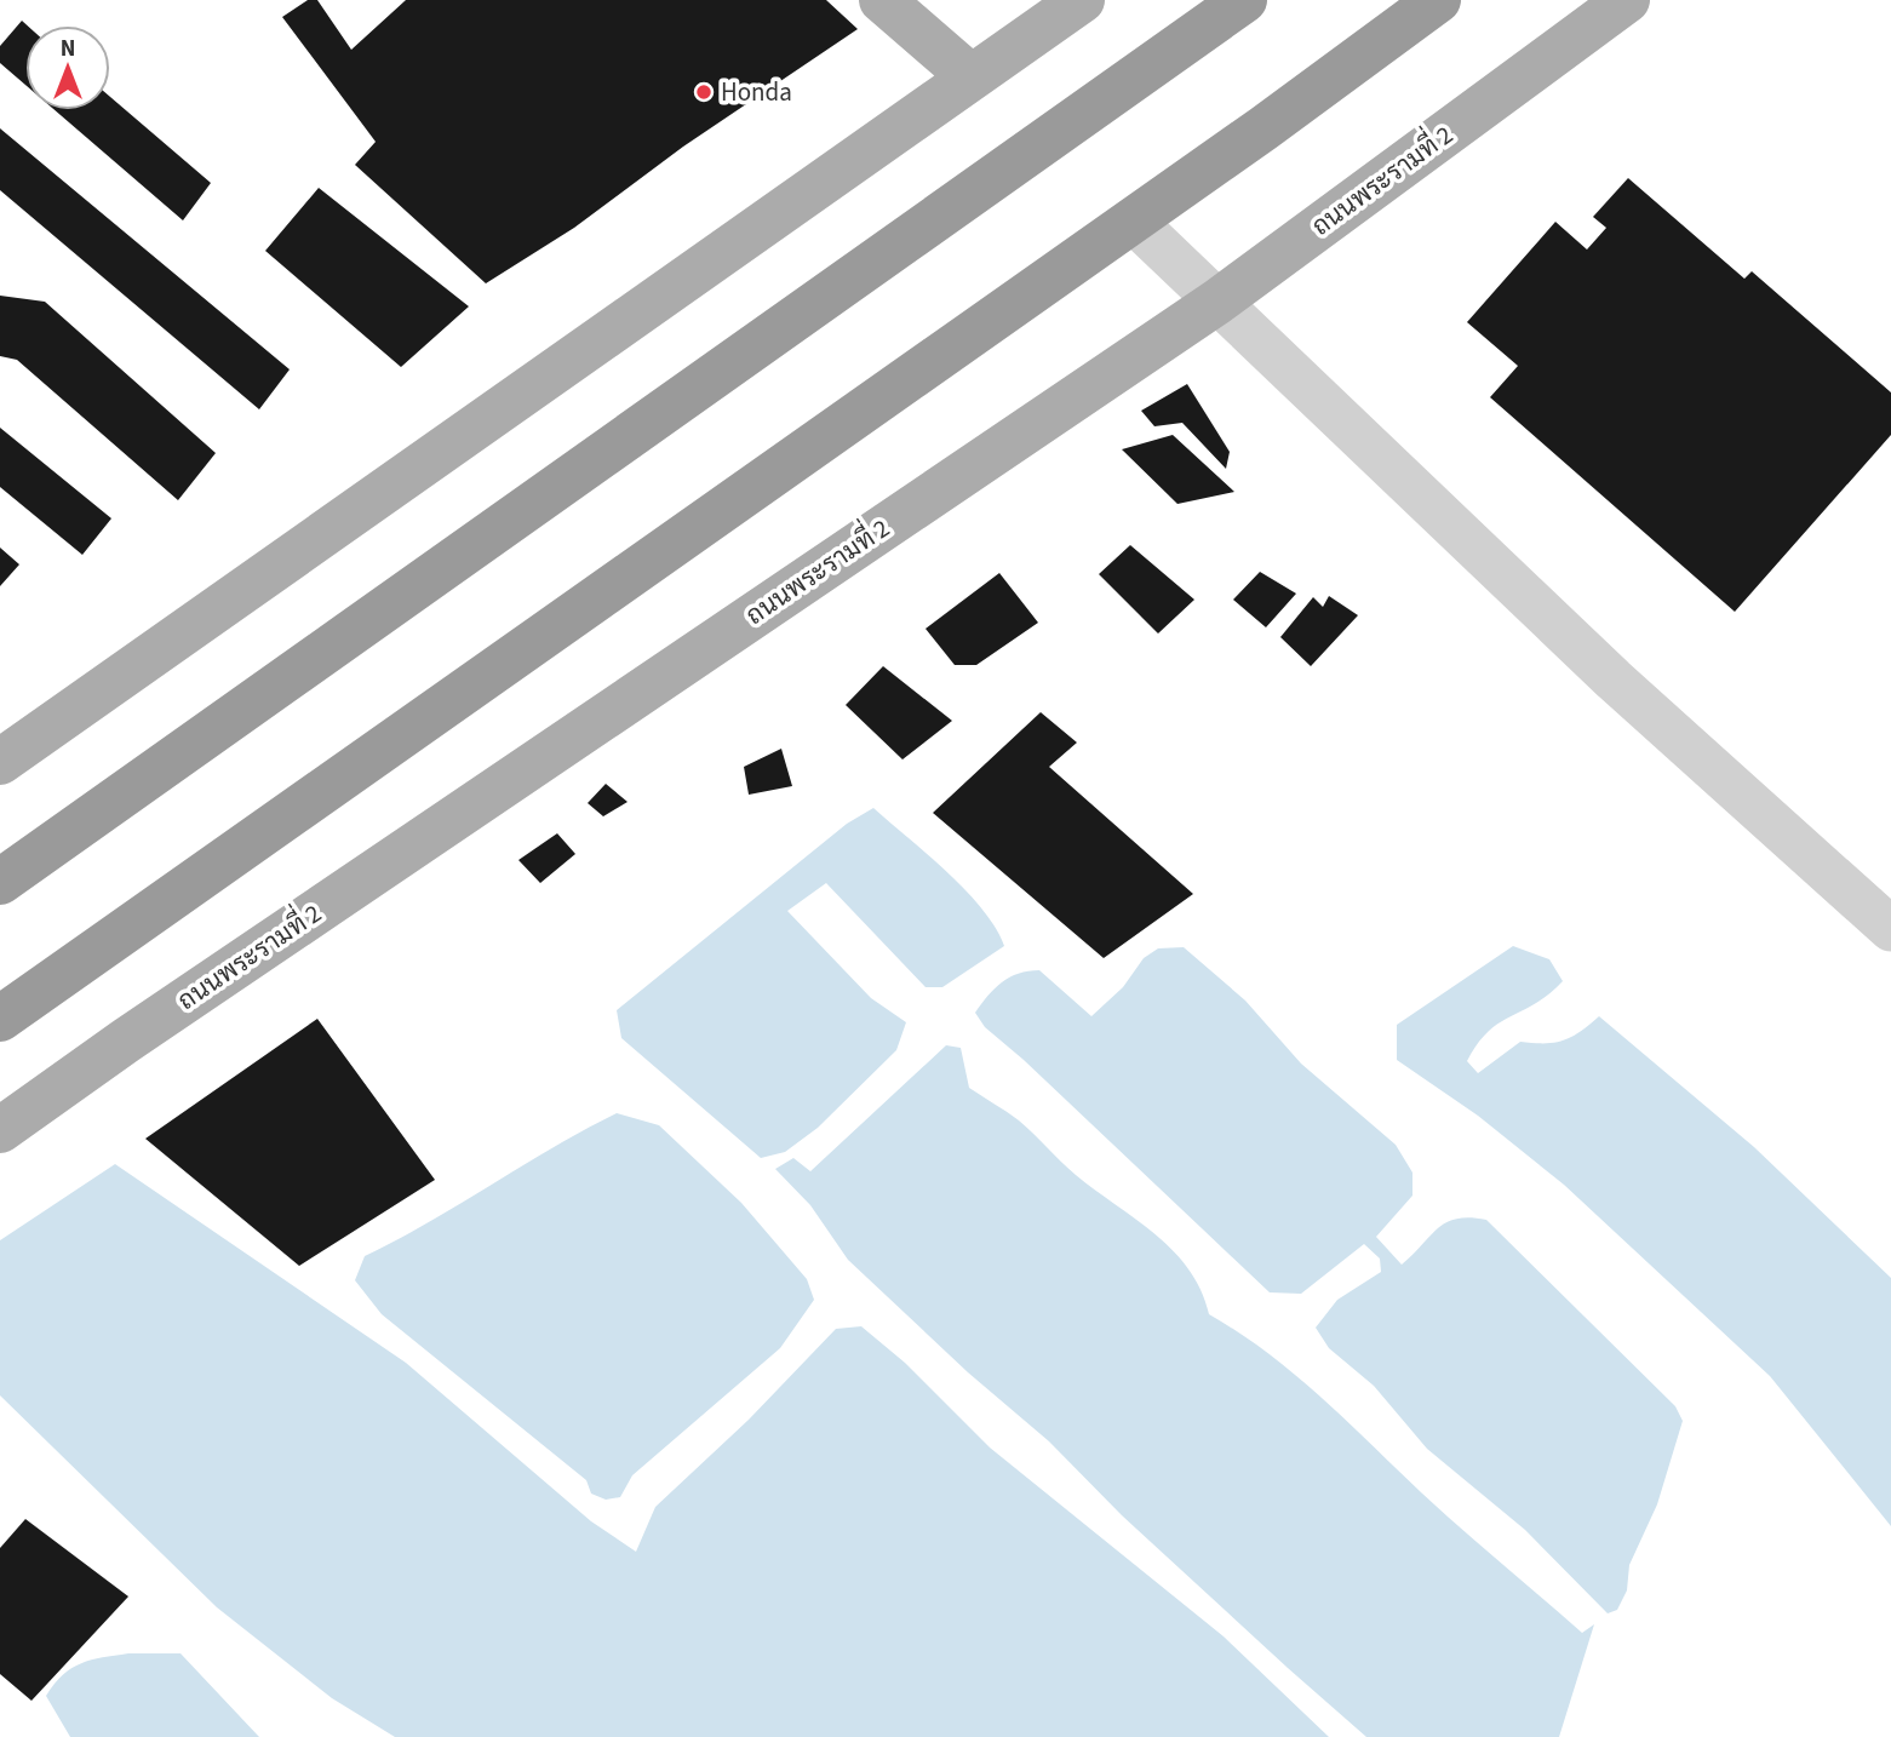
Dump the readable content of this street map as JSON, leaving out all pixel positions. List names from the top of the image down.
{
  "streets": {
    "main road": ["ถนนพระรามที่ 2"]
  },
  "places": ["Honda"],
  "north": "top"
}
